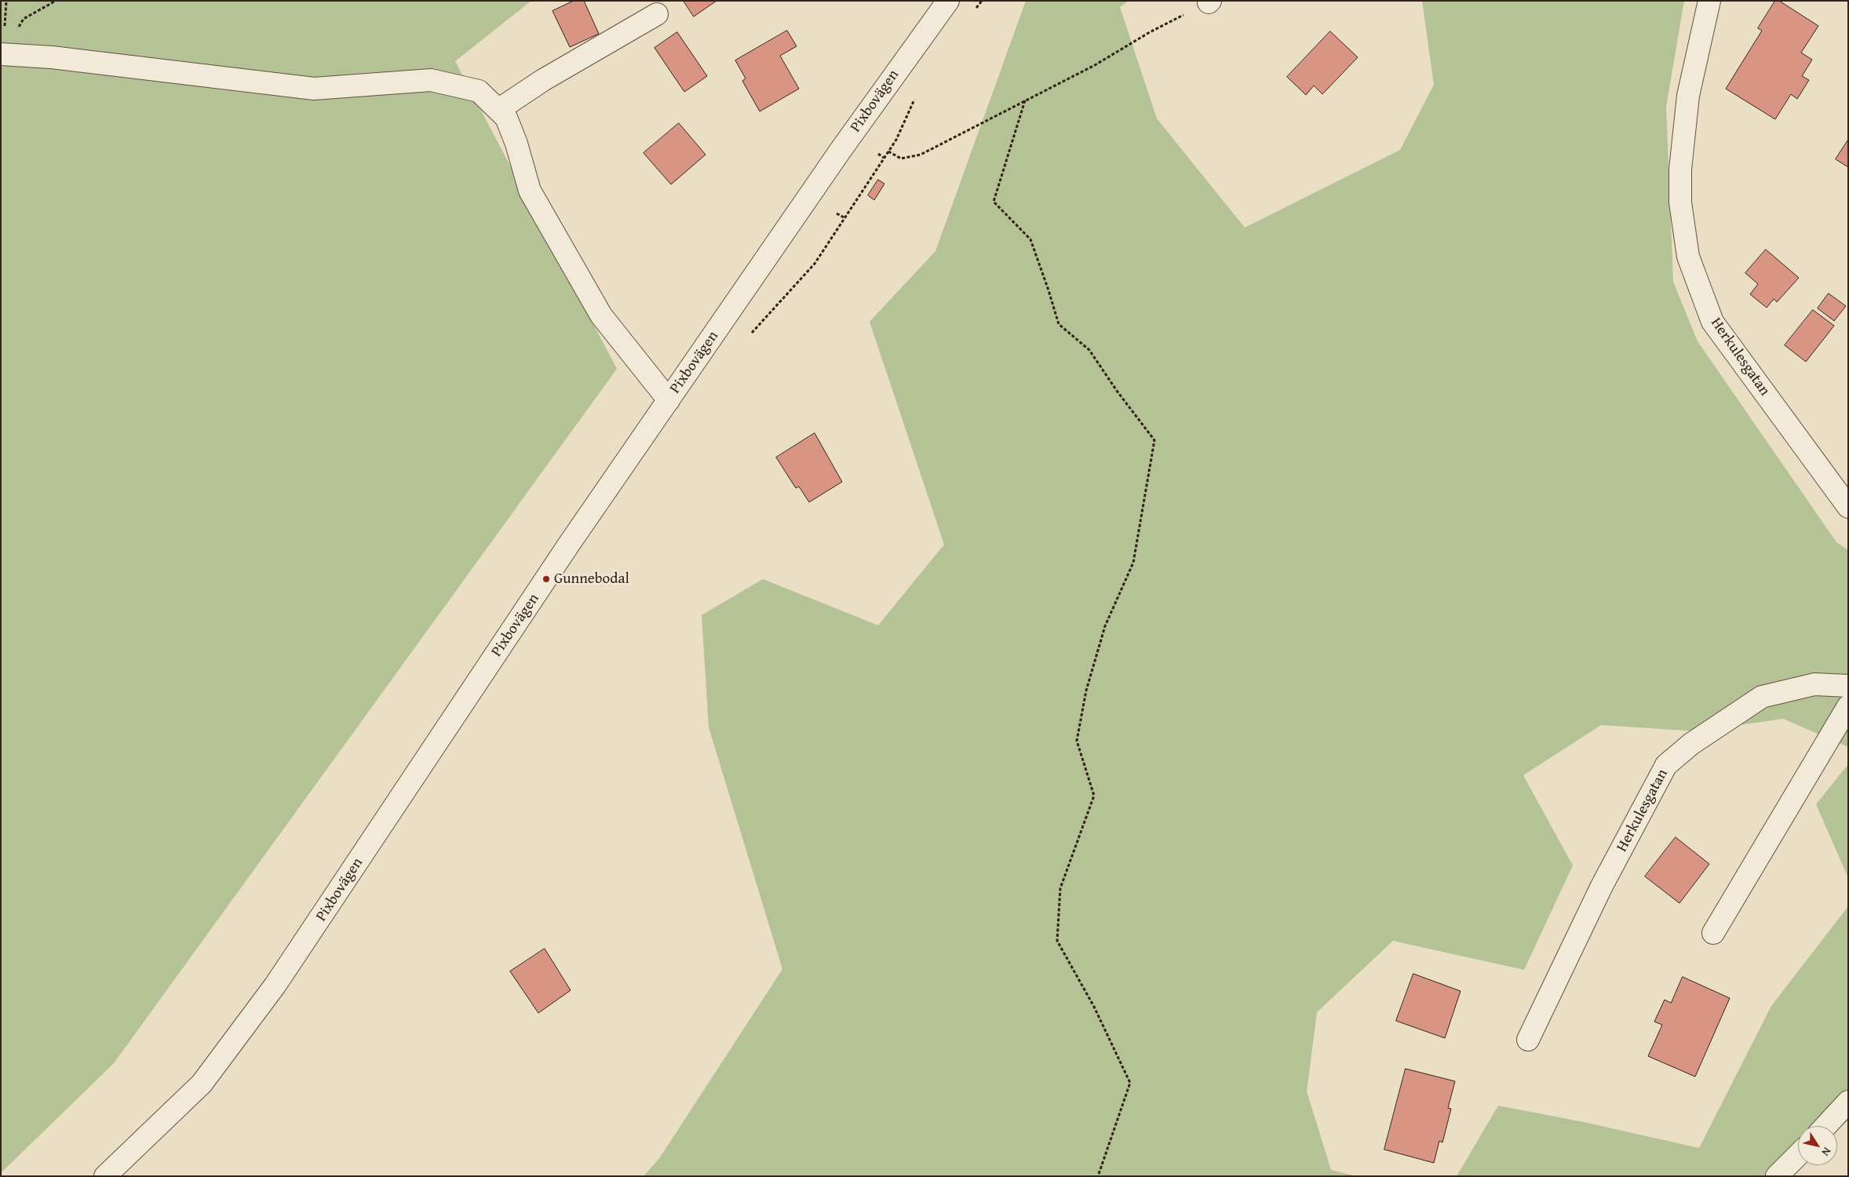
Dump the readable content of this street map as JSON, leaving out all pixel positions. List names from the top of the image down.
{
  "streets": {
    "street": ["Pixbovägen", "Herkulesgatan"]
  },
  "places": ["Gunnebodal"],
  "north": "bottom right"
}
